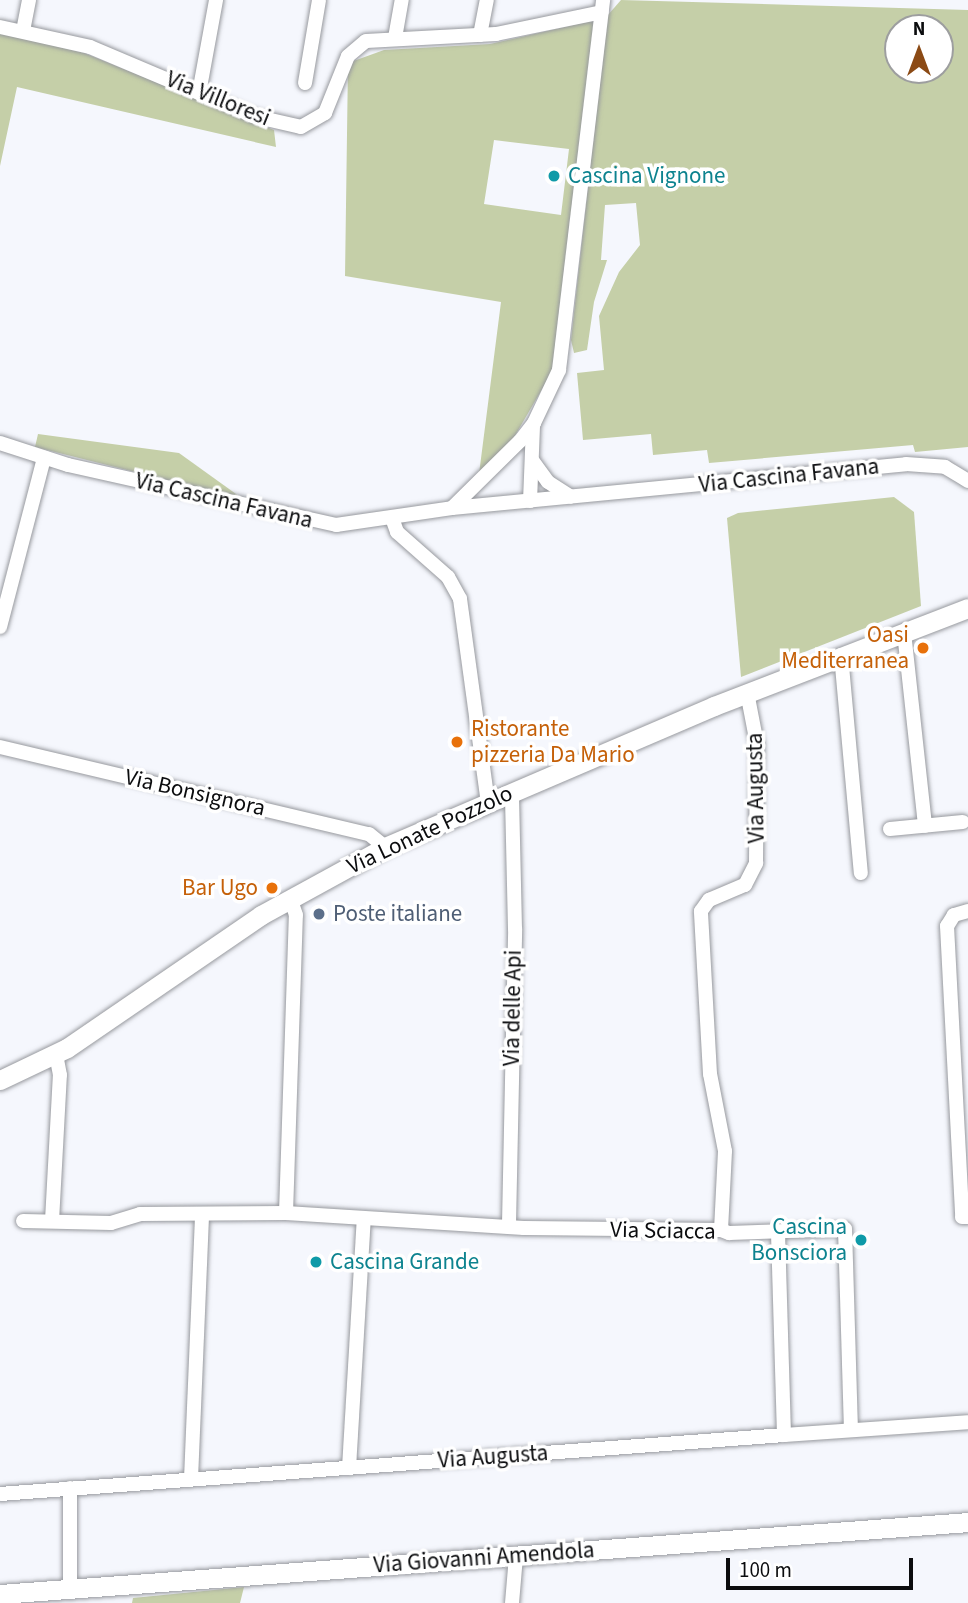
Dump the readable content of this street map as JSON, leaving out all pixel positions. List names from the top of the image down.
{
  "streets": {
    "street": [
      "Via Villoresi",
      "Via Cascina Favana",
      "Via Augusta",
      "Via Bonsignora",
      "Via Lonate Pozzolo",
      "Via delle Api",
      "Via Sciacca",
      "Via Giovanni Amendola"
    ]
  },
  "crossings": [
    ["Via Augusta", "Via Lonate Pozzolo"],
    ["Via Augusta", "Via Sciacca"],
    ["Via Bonsignora", "Via Lonate Pozzolo"],
    ["Via Lonate Pozzolo", "Via delle Api"],
    ["Via delle Api", "Via Sciacca"]
  ],
  "places": [
    "Cascina Vignone",
    "Oasi Mediterranea",
    "Ristorante pizzeria Da Mario",
    "Bar Ugo",
    "Poste italiane",
    "Cascina Bonsciora",
    "Cascina Grande"
  ],
  "scale_bar": "100 m",
  "north": "top"
}
